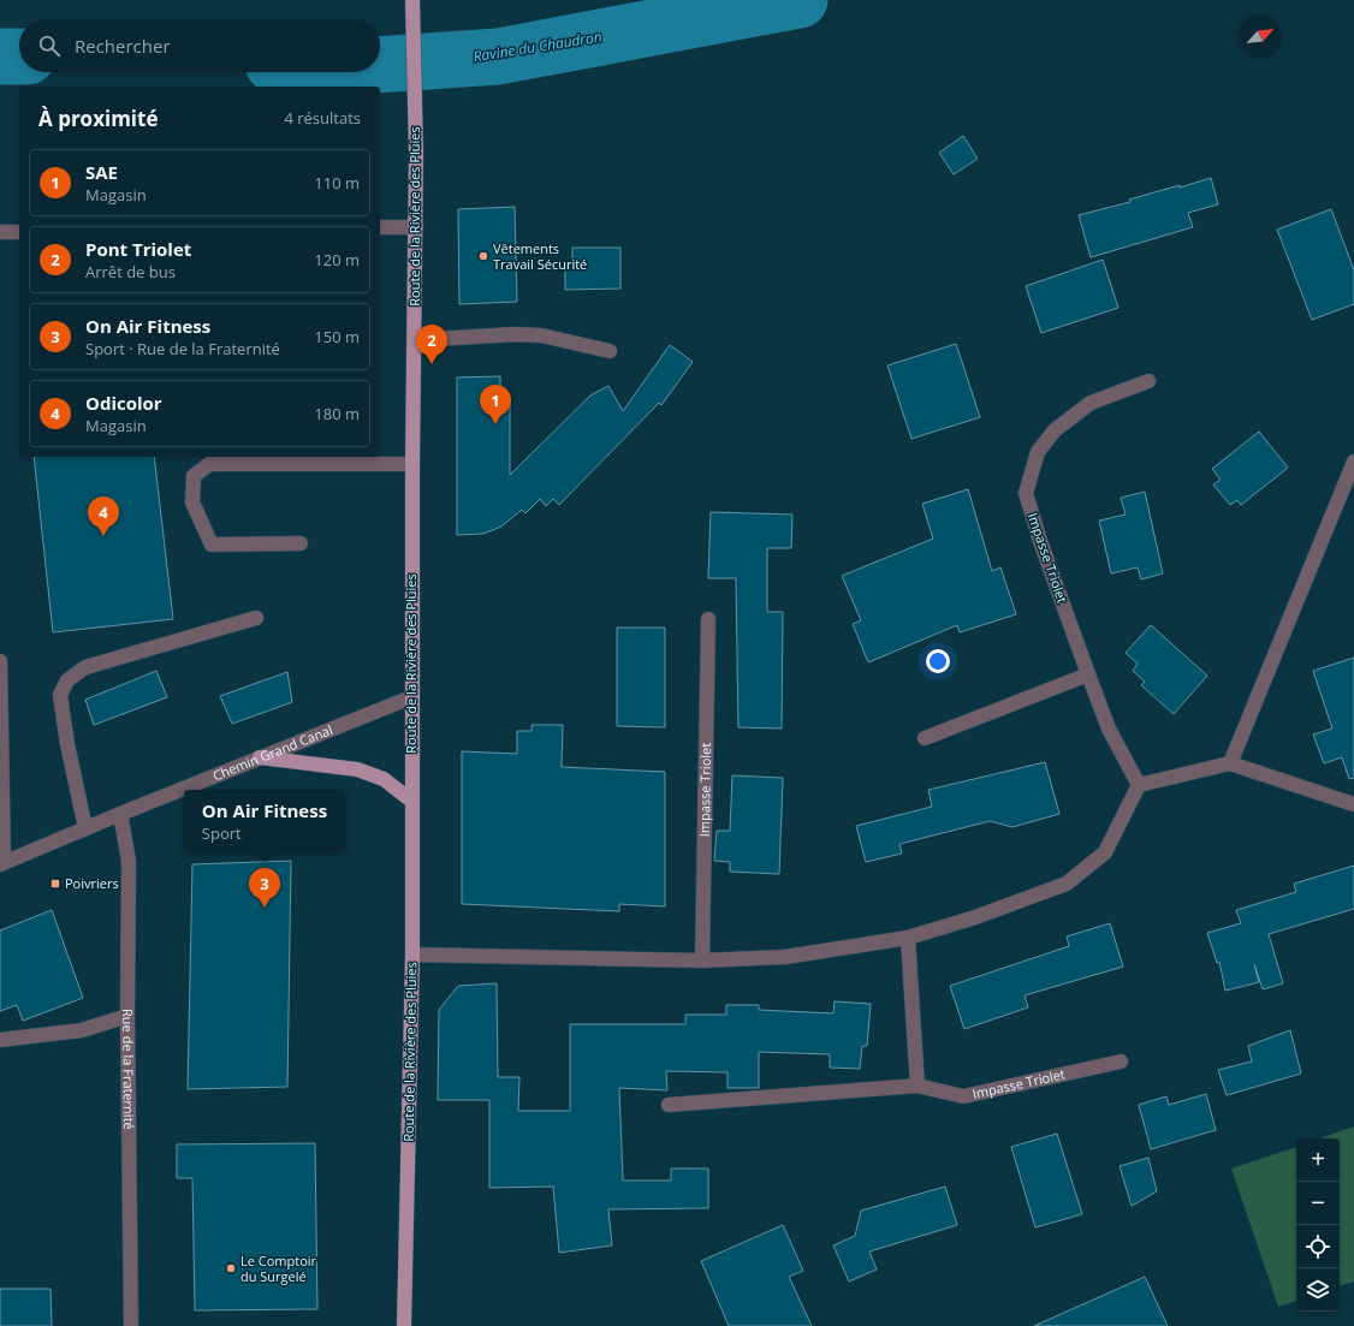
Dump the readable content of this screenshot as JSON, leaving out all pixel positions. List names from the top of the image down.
{
  "streets": {
    "main road": ["Route de la Rivière des Pluies"],
    "street": ["Impasse Triolet", "Chemin Grand Canal", "Rue de la Fraternité"]
  },
  "crossings": [
    ["Route de la Rivière des Pluies", "Chemin Grand Canal"],
    ["Chemin Grand Canal", "Rue de la Fraternité"]
  ],
  "water": ["Ravine du Chaudron"],
  "places": {
    "other": ["Vêtements Travail Sécurité", "Le Comptoir du Surgelé"],
    "transit": ["Poivriers"]
  },
  "north": "top right",
  "page": {
    "search": "Rechercher",
    "heading": ["À proximité", "4 résultats"],
    "list": [
      {
        "mark": "1",
        "name": "SAE",
        "note": "Magasin",
        "value": "110 m"
      },
      {
        "mark": "2",
        "name": "Pont Triolet",
        "note": "Arrêt de bus",
        "value": "120 m"
      },
      {
        "mark": "3",
        "name": "On Air Fitness",
        "note": "Sport · Rue de la Fraternité",
        "value": "150 m"
      },
      {
        "mark": "4",
        "name": "Odicolor",
        "note": "Magasin",
        "value": "180 m"
      }
    ],
    "pins": [
      "2",
      "1",
      "4",
      "3"
    ],
    "popup": ["On Air Fitness", "Sport"],
    "map_buttons": ["+", "−"]
  }
}
